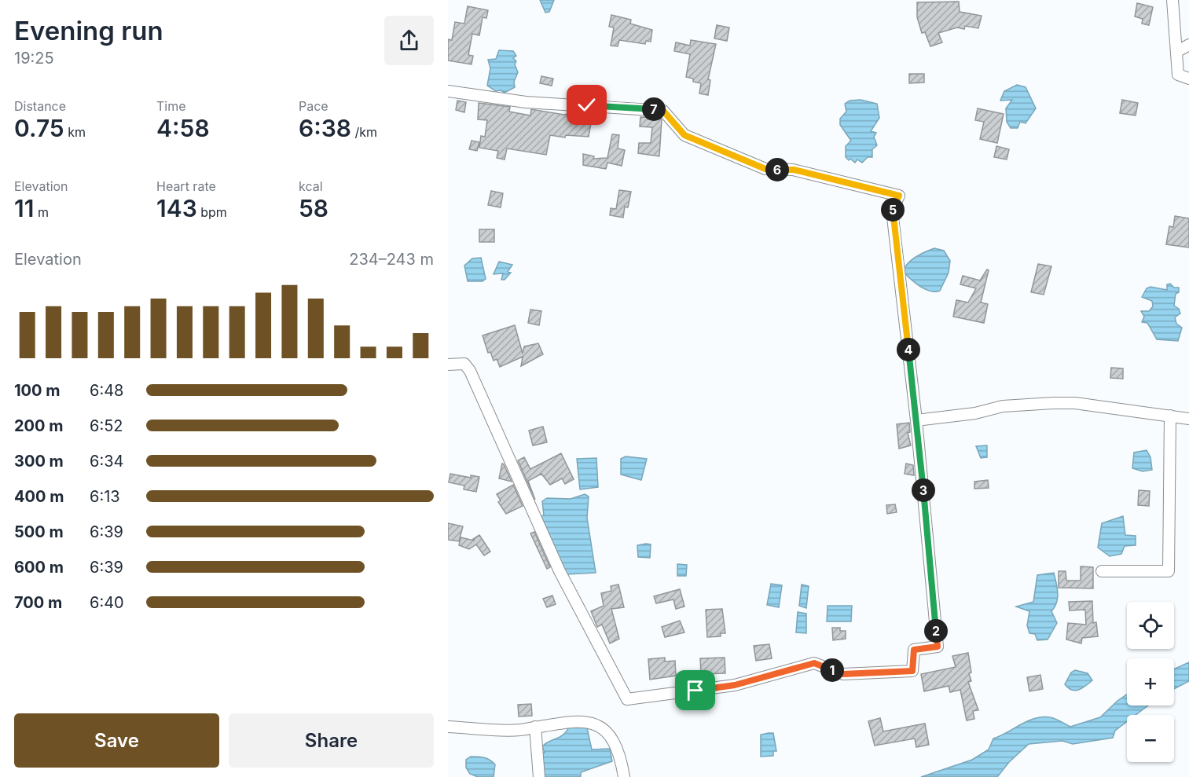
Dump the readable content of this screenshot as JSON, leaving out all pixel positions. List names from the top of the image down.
{
  "page": {
    "heading": ["Evening run", "19:25"],
    "stats": [
      ["Distance", "0.75 km"],
      ["Time", "4:58"],
      ["Pace", "6:38 /km"],
      ["Elevation", "11 m"],
      ["Heart rate", "143 bpm"],
      ["kcal", "58"]
    ],
    "pins": [
      "7",
      "6",
      "5",
      "4",
      "3",
      "2",
      "1"
    ],
    "chart": ["Elevation", "234–243 m"],
    "list": [
      {
        "name": "100 m",
        "note": "6:48"
      },
      {
        "name": "200 m",
        "note": "6:52"
      },
      {
        "name": "300 m",
        "note": "6:34"
      },
      {
        "name": "400 m",
        "note": "6:13"
      },
      {
        "name": "500 m",
        "note": "6:39"
      },
      {
        "name": "600 m",
        "note": "6:39"
      },
      {
        "name": "700 m",
        "note": "6:40"
      }
    ],
    "map_buttons": ["+", "−"],
    "buttons": ["Save", "Share"]
  }
}
